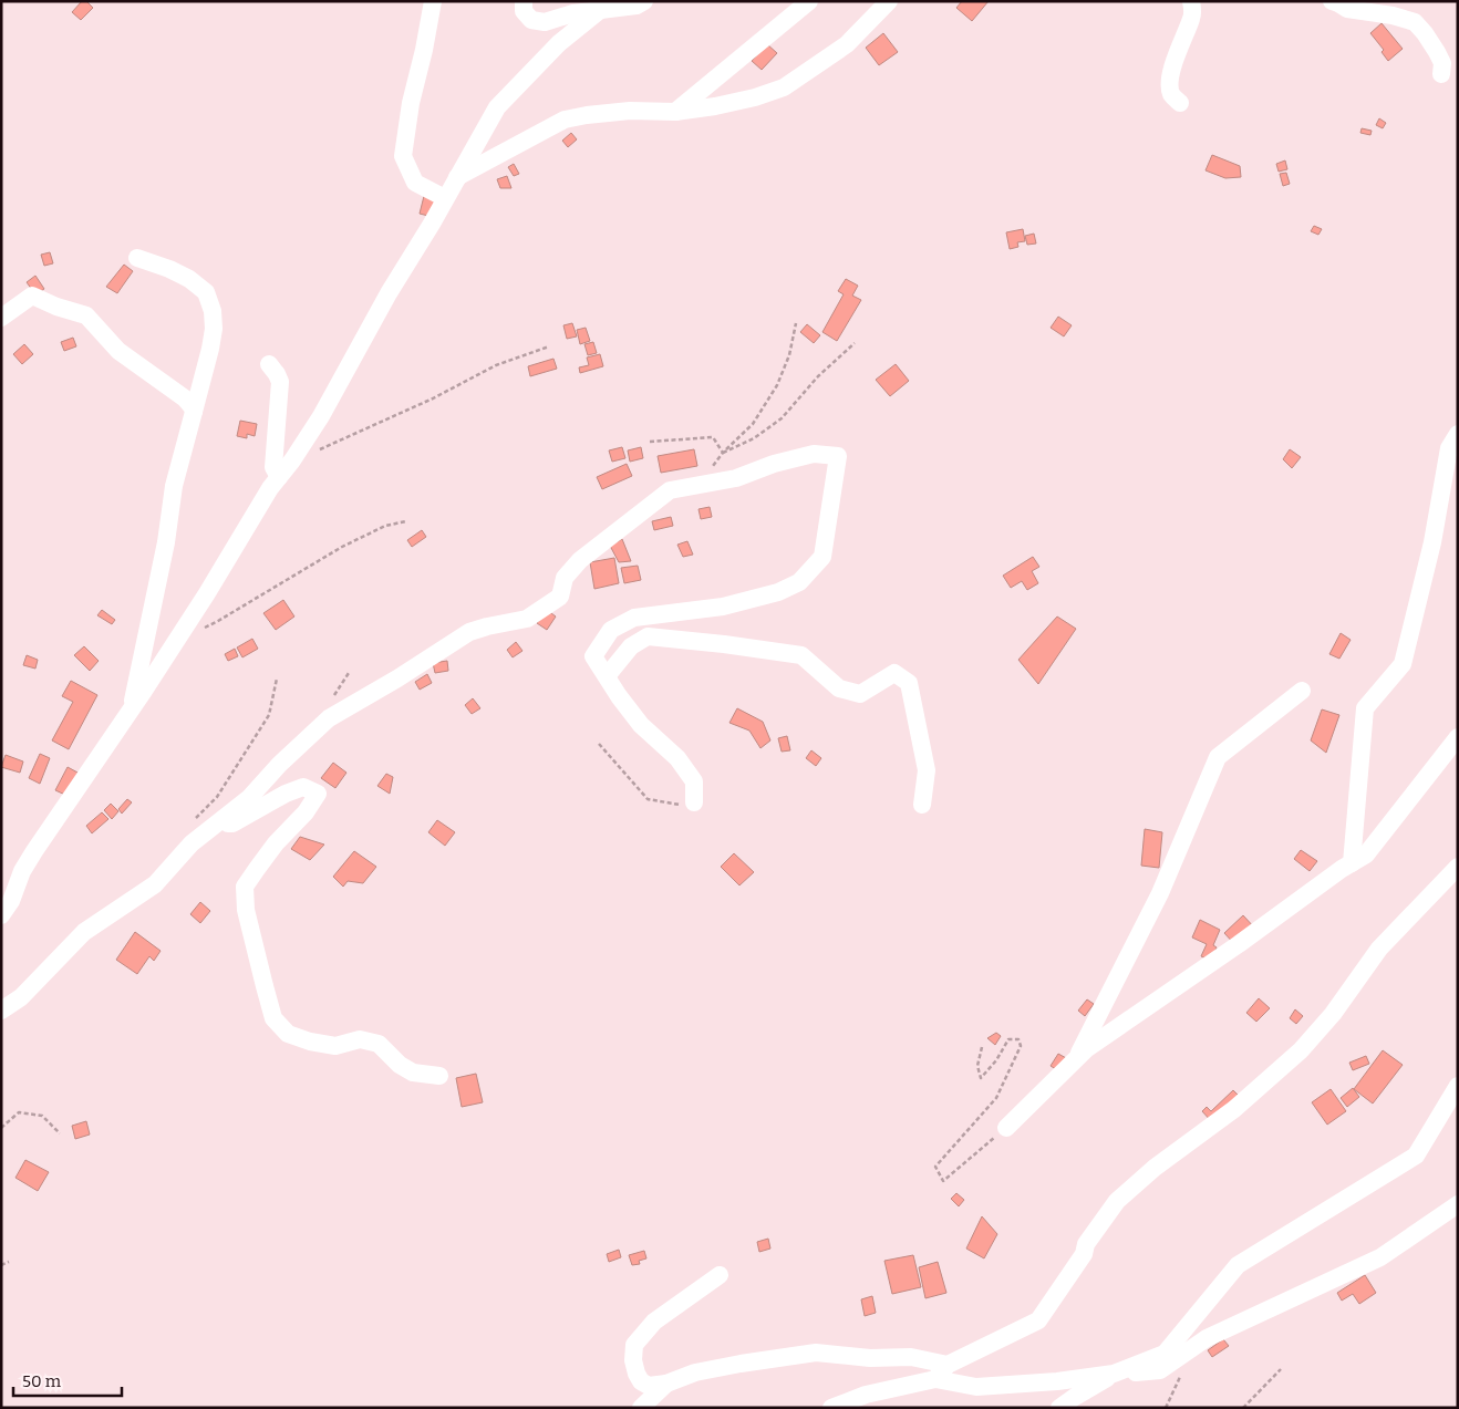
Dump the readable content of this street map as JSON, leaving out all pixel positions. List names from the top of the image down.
{
  "scale_bar": "50 m"
}
